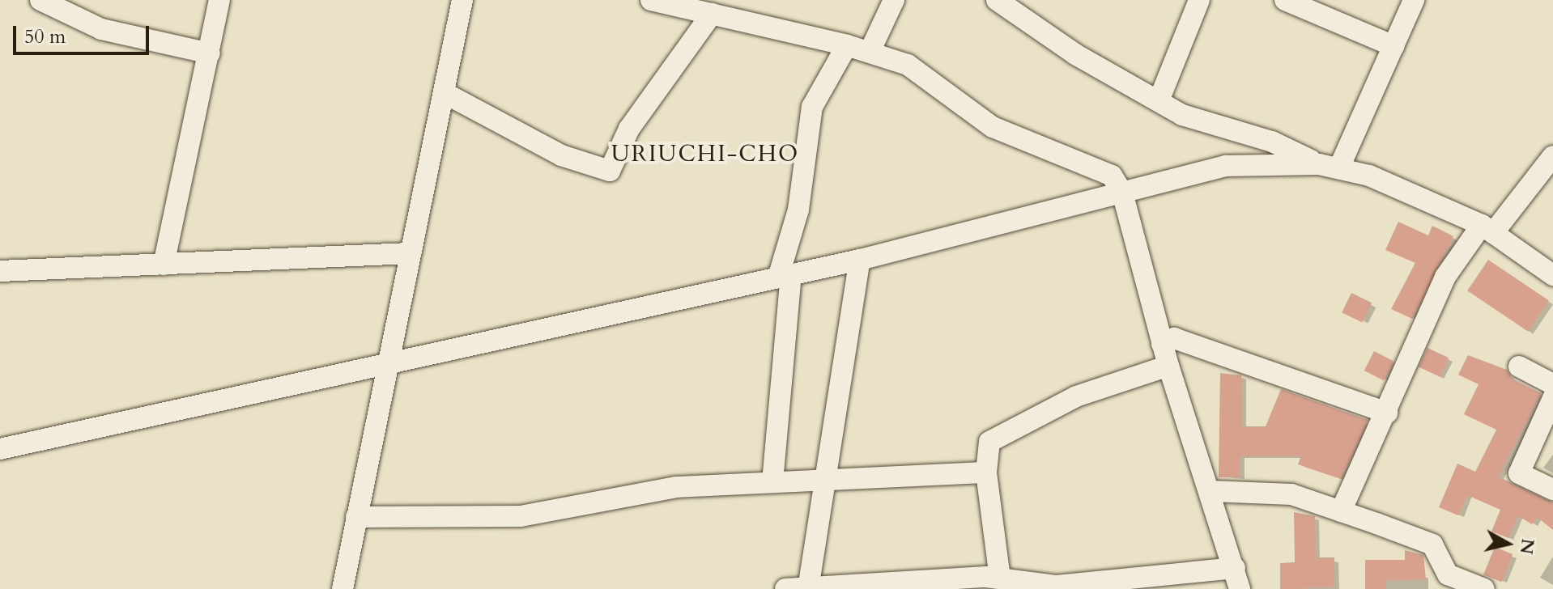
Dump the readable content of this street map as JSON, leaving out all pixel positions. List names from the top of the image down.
{
  "districts": ["URIUCHI-CHO"],
  "scale_bar": "50 m",
  "north": "right"
}
